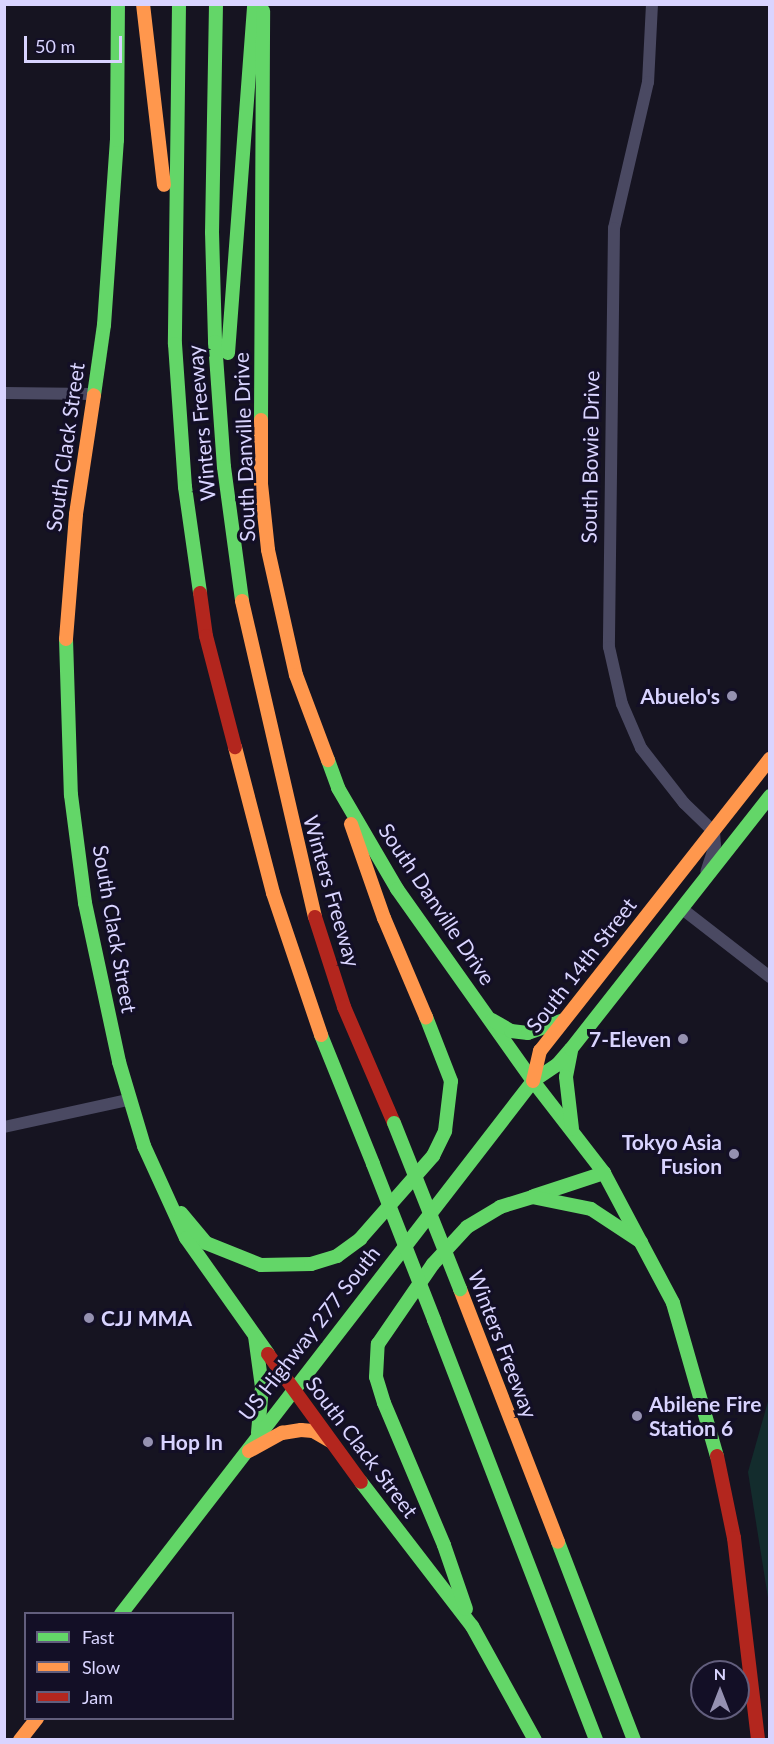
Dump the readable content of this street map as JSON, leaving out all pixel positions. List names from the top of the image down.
{
  "streets": {
    "main road": [
      "Winters Freeway",
      "South Clack Street",
      "South Danville Drive",
      "South 14th Street",
      "US Highway 277 South"
    ],
    "street": ["South Bowie Drive"]
  },
  "crossings": [
    ["South Clack Street", "US Highway 277 South"],
    ["South Danville Drive", "South 14th Street"],
    ["South Danville Drive", "US Highway 277 South"],
    ["South Bowie Drive", "South 14th Street"],
    ["South 14th Street", "US Highway 277 South"]
  ],
  "places": [
    "Abuelo's",
    "7-Eleven",
    "Tokyo Asia Fusion",
    "CJJ MMA",
    "Abilene Fire Station 6",
    "Hop In"
  ],
  "legend": ["Fast", "Slow", "Jam"],
  "scale_bar": "50 m",
  "north": "top"
}
